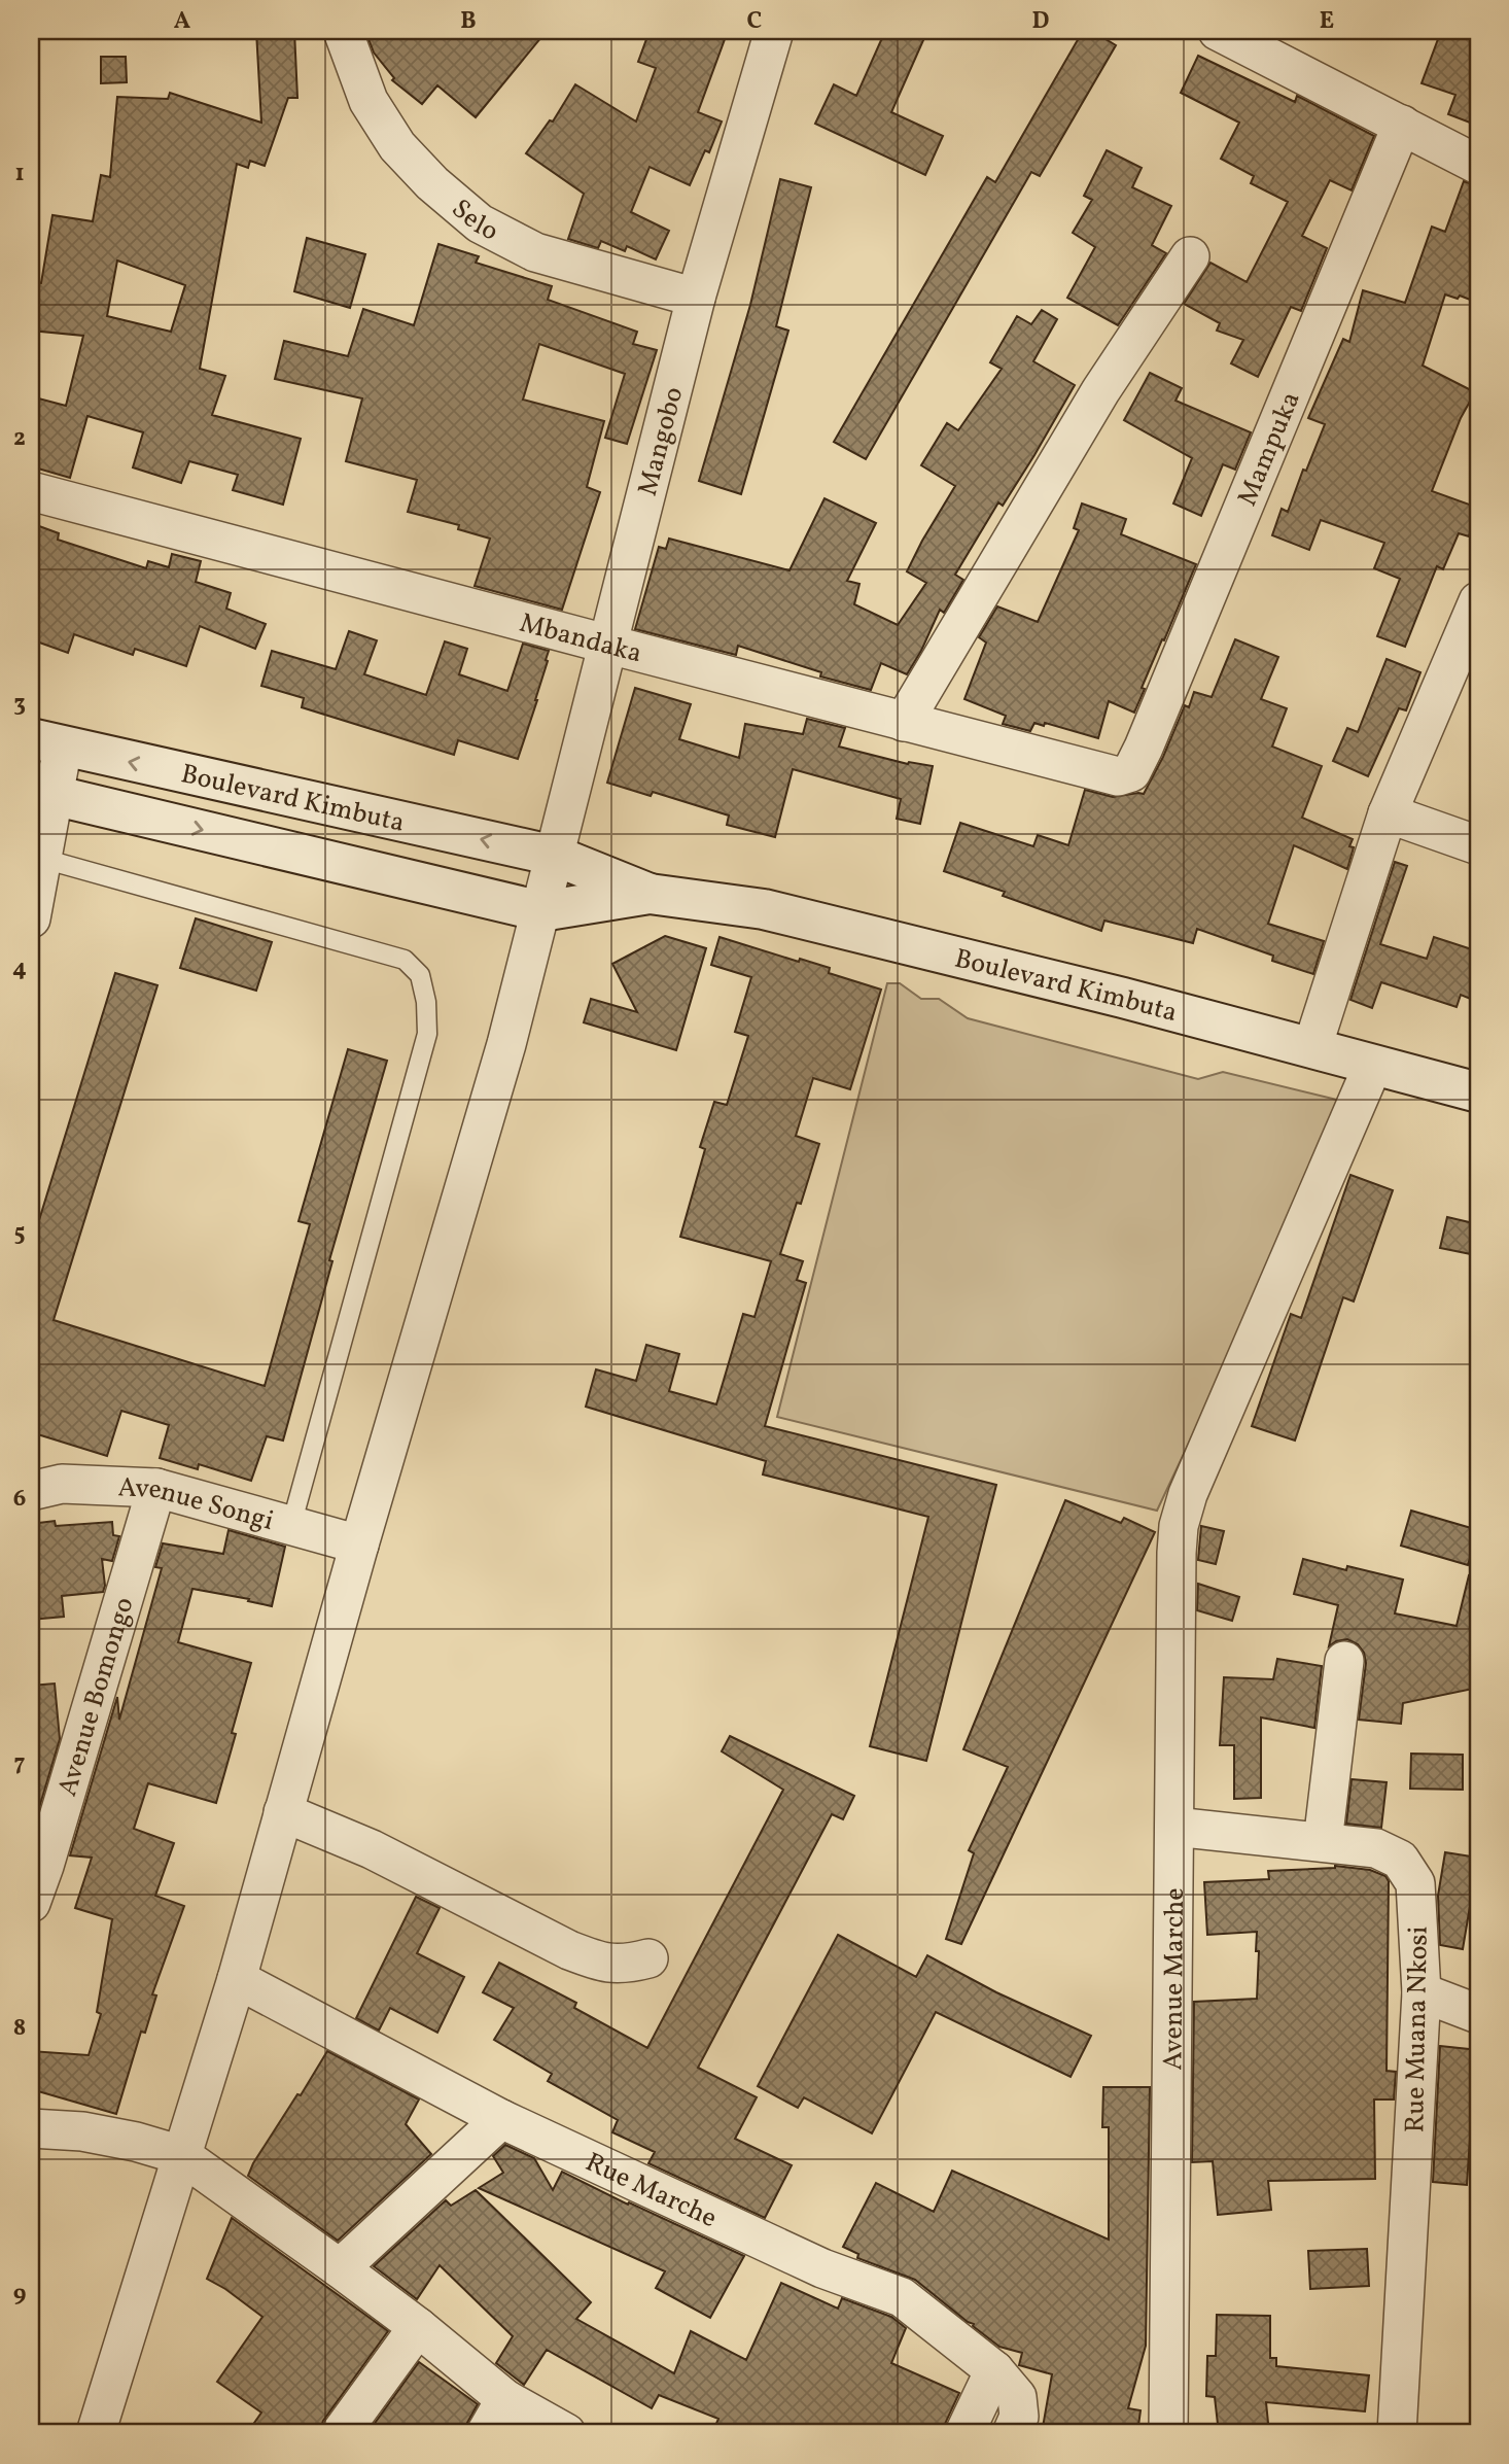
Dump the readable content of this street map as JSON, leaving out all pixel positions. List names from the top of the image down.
{
  "streets": {
    "street": [
      "Selo",
      "Mangobo",
      "Mampuka",
      "Mbandaka",
      "Boulevard Kimbuta",
      "Avenue Songi",
      "Avenue Bomongo",
      "Avenue Marche",
      "Rue Muana Nkosi",
      "Rue Marche"
    ]
  },
  "crossings": [
    ["Selo", "Mangobo"],
    ["Mangobo", "Mbandaka"],
    ["Mangobo", "Boulevard Kimbuta"],
    ["Mangobo", "Avenue Songi"],
    ["Mangobo", "Rue Marche"],
    ["Mampuka", "Mbandaka"],
    ["Boulevard Kimbuta", "Avenue Marche"],
    ["Avenue Songi", "Avenue Bomongo"],
    ["Avenue Marche", "Rue Muana Nkosi"]
  ],
  "grid": {
    "columns": [
      "A",
      "B",
      "C",
      "D",
      "E"
    ],
    "rows": [
      "1",
      "2",
      "3",
      "4",
      "5",
      "6",
      "7",
      "8",
      "9"
    ]
  }
}
